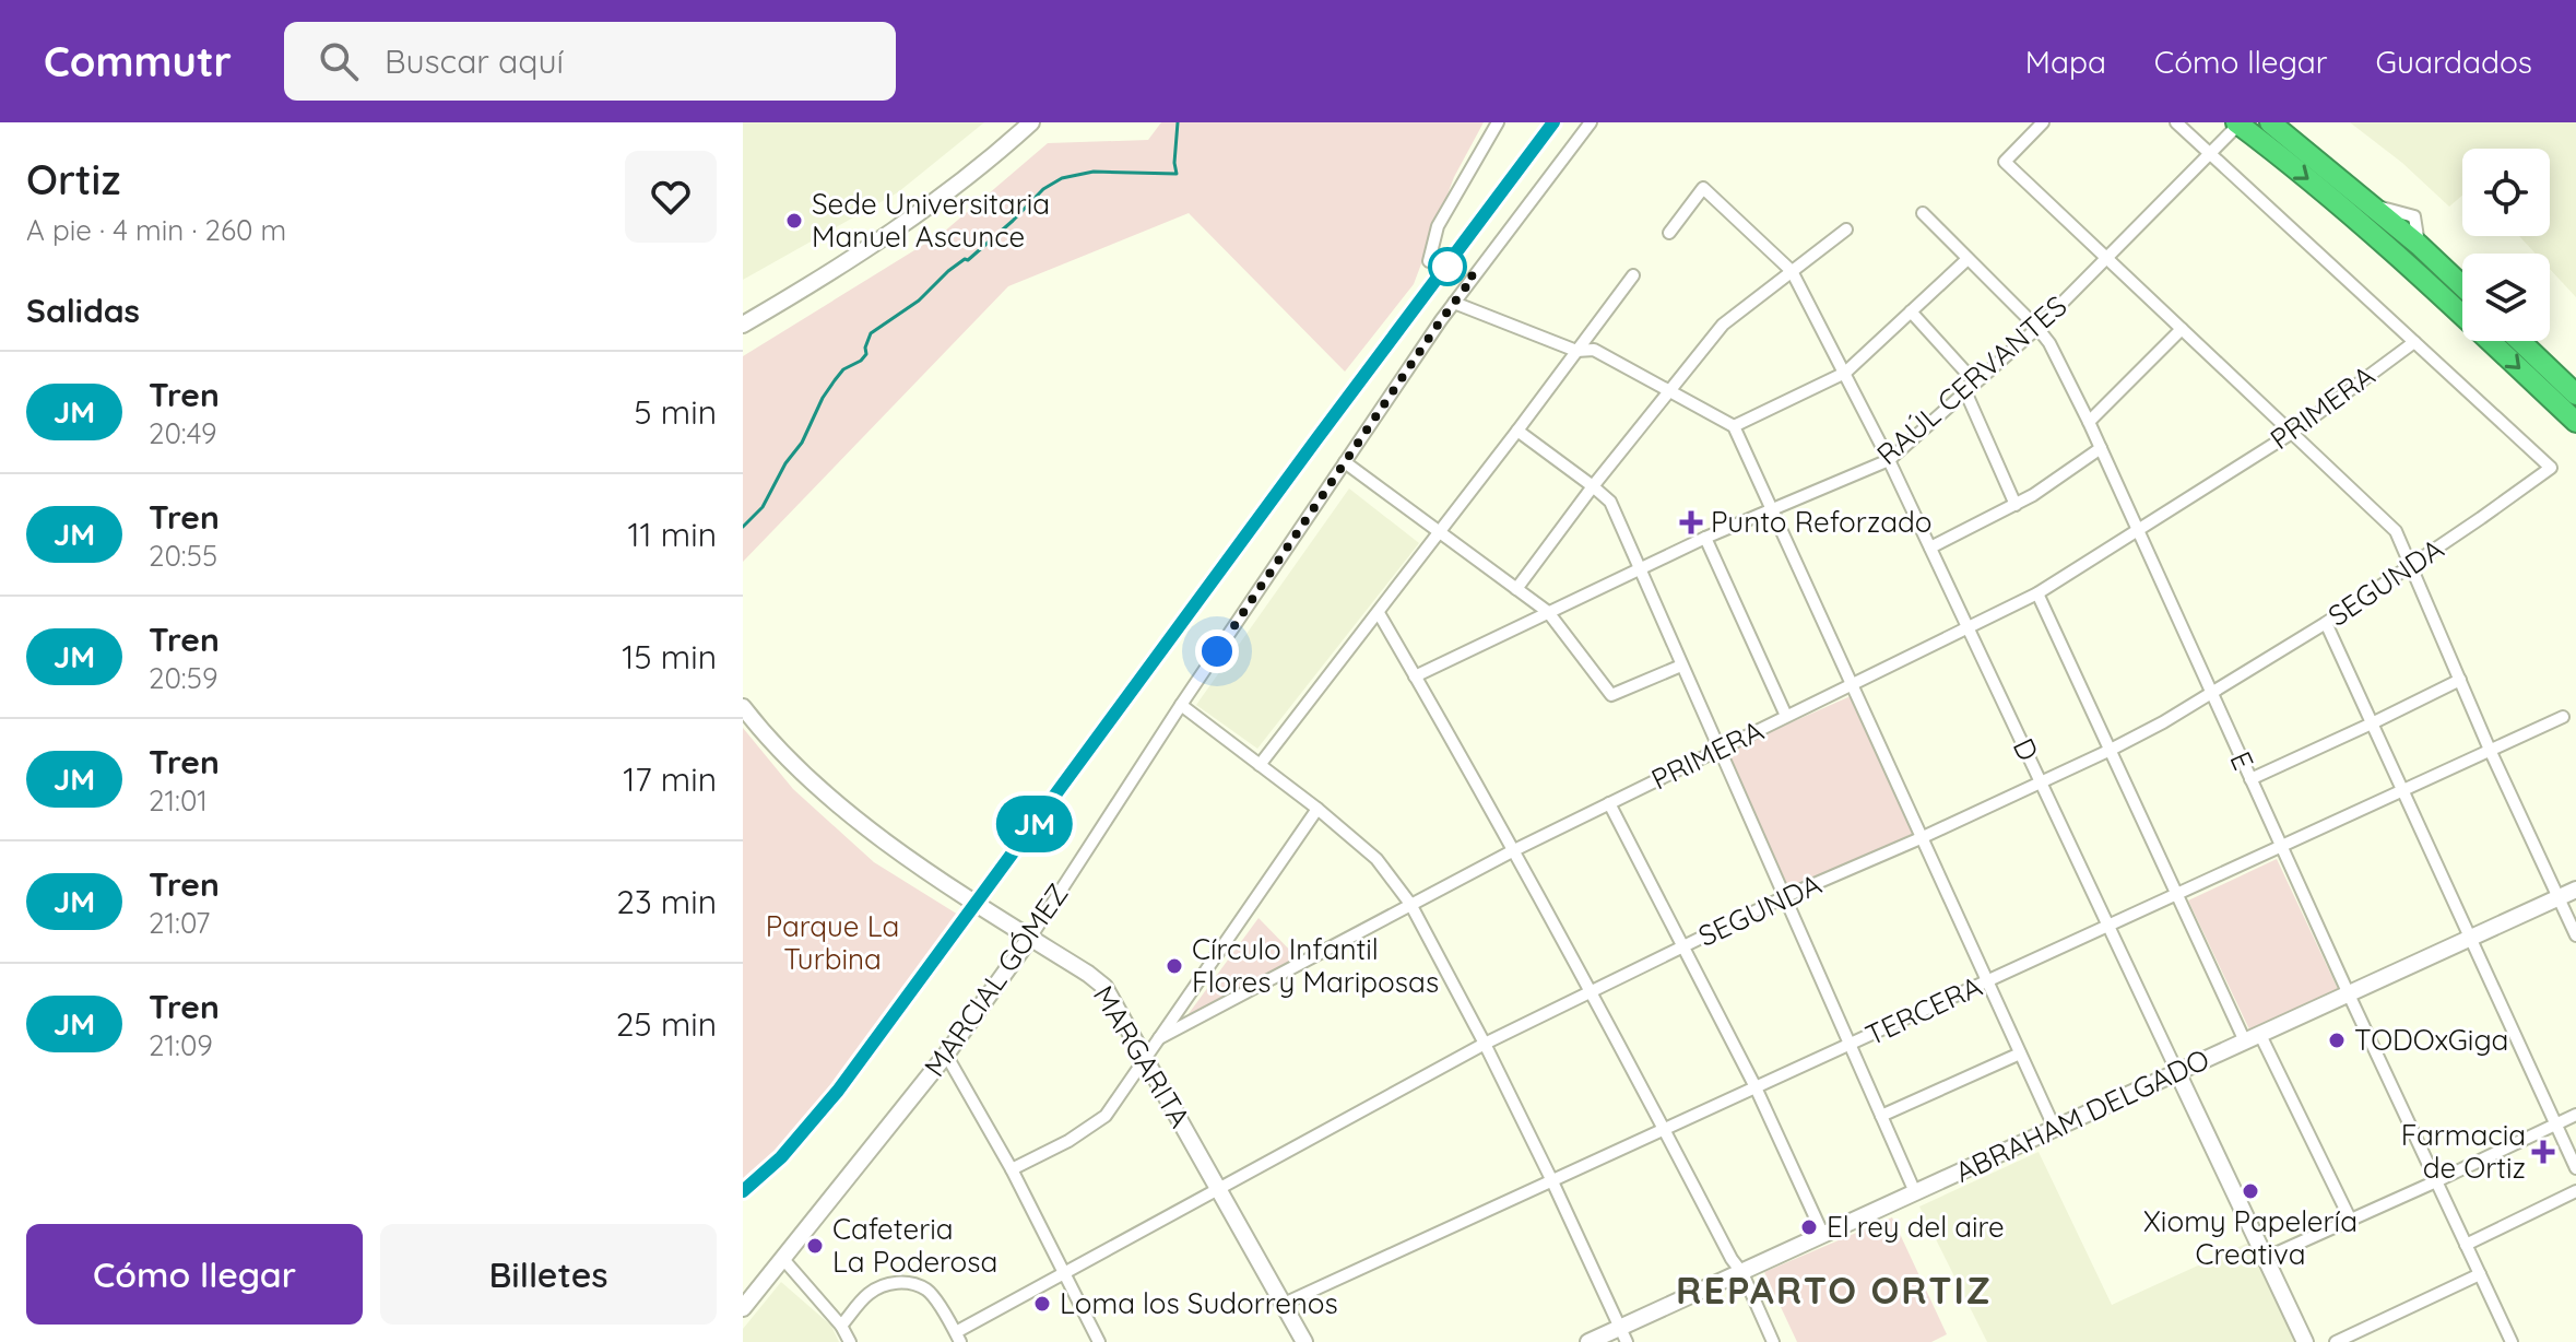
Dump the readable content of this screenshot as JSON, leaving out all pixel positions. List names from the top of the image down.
{
  "streets": {
    "main road": [
      "D",
      "MARCIAL GÓMEZ",
      "MARGARITA",
      "ABRAHAM DELGADO"
    ],
    "street": [
      "RAÚL CERVANTES",
      "PRIMERA",
      "SEGUNDA",
      "E",
      "TERCERA"
    ]
  },
  "crossings": [
    ["RAÚL CERVANTES", "D"],
    ["RAÚL CERVANTES", "E"],
    ["PRIMERA", "SEGUNDA"],
    ["PRIMERA", "D"],
    ["PRIMERA", "E"],
    ["PRIMERA", "MARGARITA"],
    ["SEGUNDA", "D"],
    ["SEGUNDA", "E"],
    ["SEGUNDA", "MARGARITA"],
    ["D", "TERCERA"],
    ["D", "ABRAHAM DELGADO"],
    ["E", "TERCERA"],
    ["E", "ABRAHAM DELGADO"],
    ["MARCIAL GÓMEZ", "MARGARITA"],
    ["TERCERA", "MARGARITA"]
  ],
  "districts": ["REPARTO ORTIZ"],
  "parks": ["Parque La Turbina"],
  "places": {
    "other": [
      "Sede Universitaria Manuel Ascunce",
      "Círculo Infantil Flores y Mariposas",
      "TODOxGiga",
      "Xiomy Papelería Creativa",
      "El rey del aire",
      "Cafeteria La Poderosa",
      "Loma los Sudorrenos"
    ],
    "health": ["Punto Reforzado", "Farmacia de Ortiz"]
  },
  "page": {
    "header": "Commutr",
    "search": "Buscar aquí",
    "nav": ["Mapa", "Cómo llegar", "Guardados"],
    "heading": [
      ["Ortiz", "A pie · 4 min · 260 m"],
      "Salidas"
    ],
    "on_map": "JM",
    "list": [
      {
        "mark": "JM",
        "name": "Tren",
        "note": "20:49",
        "value": "5 min"
      },
      {
        "mark": "JM",
        "name": "Tren",
        "note": "20:55",
        "value": "11 min"
      },
      {
        "mark": "JM",
        "name": "Tren",
        "note": "20:59",
        "value": "15 min"
      },
      {
        "mark": "JM",
        "name": "Tren",
        "note": "21:01",
        "value": "17 min"
      },
      {
        "mark": "JM",
        "name": "Tren",
        "note": "21:07",
        "value": "23 min"
      },
      {
        "mark": "JM",
        "name": "Tren",
        "note": "21:09",
        "value": "25 min"
      }
    ],
    "buttons": ["Cómo llegar", "Billetes"]
  }
}
